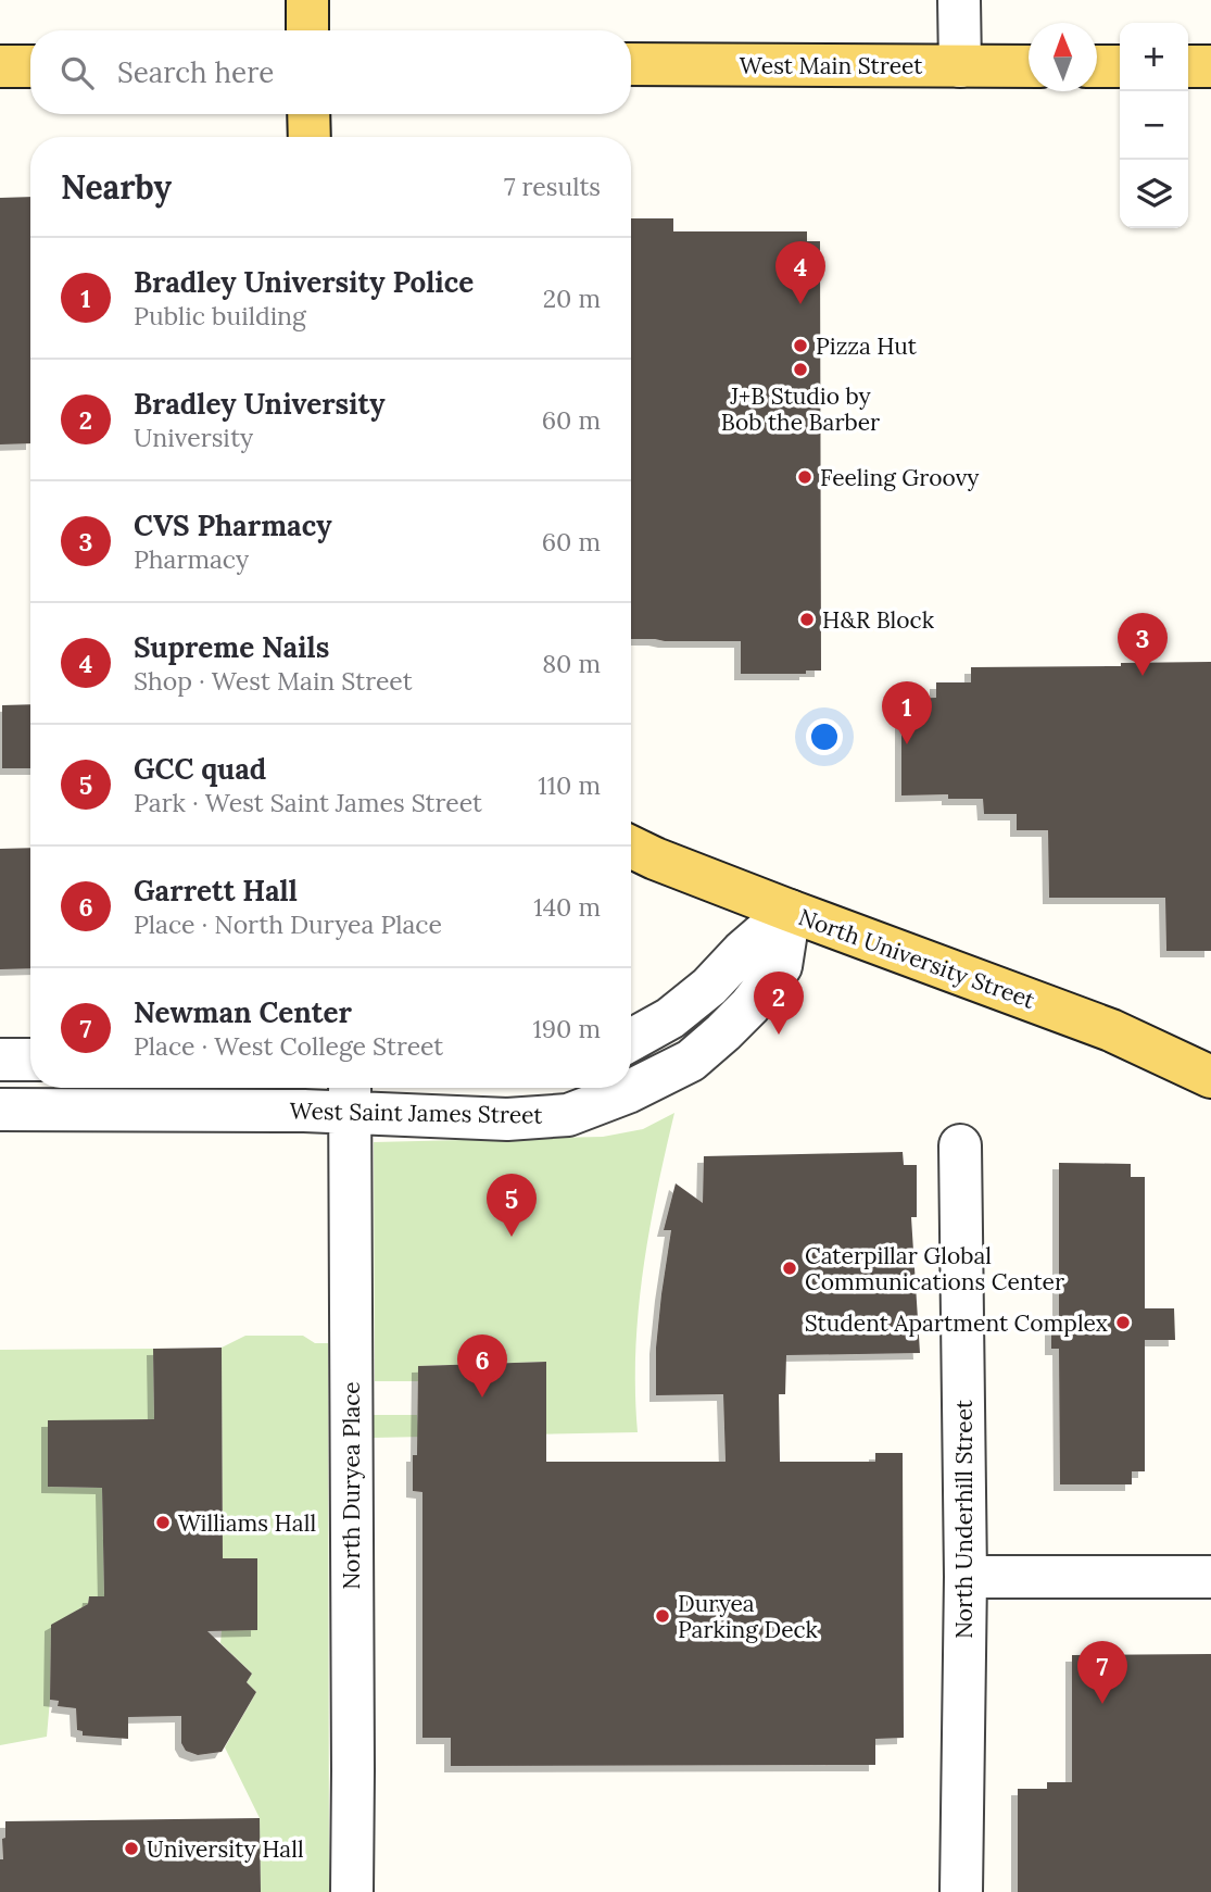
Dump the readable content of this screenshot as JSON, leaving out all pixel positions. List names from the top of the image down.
{
  "streets": {
    "main road": ["West Main Street", "North University Street"],
    "street": ["West Saint James Street", "North Duryea Place", "North Underhill Street"]
  },
  "crossings": [
    ["North University Street", "West Saint James Street"],
    ["West Saint James Street", "North Duryea Place"]
  ],
  "places": [
    "Pizza Hut",
    "J+B Studio by Bob the Barber",
    "Feeling Groovy",
    "H&R Block",
    "Caterpillar Global Communications Center",
    "Student Apartment Complex",
    "Williams Hall",
    "Duryea Parking Deck",
    "University Hall"
  ],
  "north": "top",
  "page": {
    "map_buttons": ["+", "−"],
    "search": "Search here",
    "heading": ["Nearby", "7 results"],
    "list": [
      {
        "mark": "1",
        "name": "Bradley University Police",
        "note": "Public building",
        "value": "20 m"
      },
      {
        "mark": "2",
        "name": "Bradley University",
        "note": "University",
        "value": "60 m"
      },
      {
        "mark": "3",
        "name": "CVS Pharmacy",
        "note": "Pharmacy",
        "value": "60 m"
      },
      {
        "mark": "4",
        "name": "Supreme Nails",
        "note": "Shop · West Main Street",
        "value": "80 m"
      },
      {
        "mark": "5",
        "name": "GCC quad",
        "note": "Park · West Saint James Street",
        "value": "110 m"
      },
      {
        "mark": "6",
        "name": "Garrett Hall",
        "note": "Place · North Duryea Place",
        "value": "140 m"
      },
      {
        "mark": "7",
        "name": "Newman Center",
        "note": "Place · West College Street",
        "value": "190 m"
      }
    ],
    "pins": [
      "4",
      "3",
      "1",
      "2",
      "5",
      "6",
      "7"
    ]
  }
}
